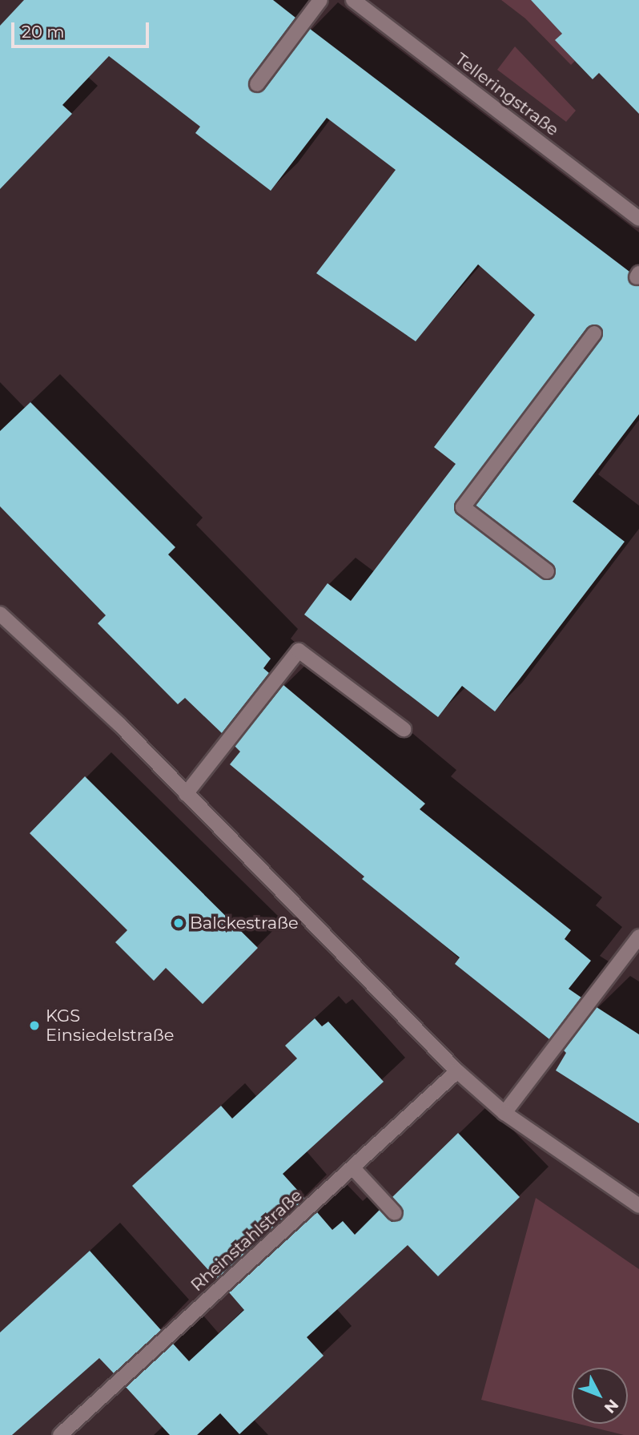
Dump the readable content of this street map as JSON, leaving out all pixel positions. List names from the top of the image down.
{
  "streets": {
    "street": ["Telleringstraße", "Rheinstahlstraße"]
  },
  "places": ["Balckestraße", "KGS Einsiedelstraße"],
  "scale_bar": "20 m",
  "north": "bottom right"
}
